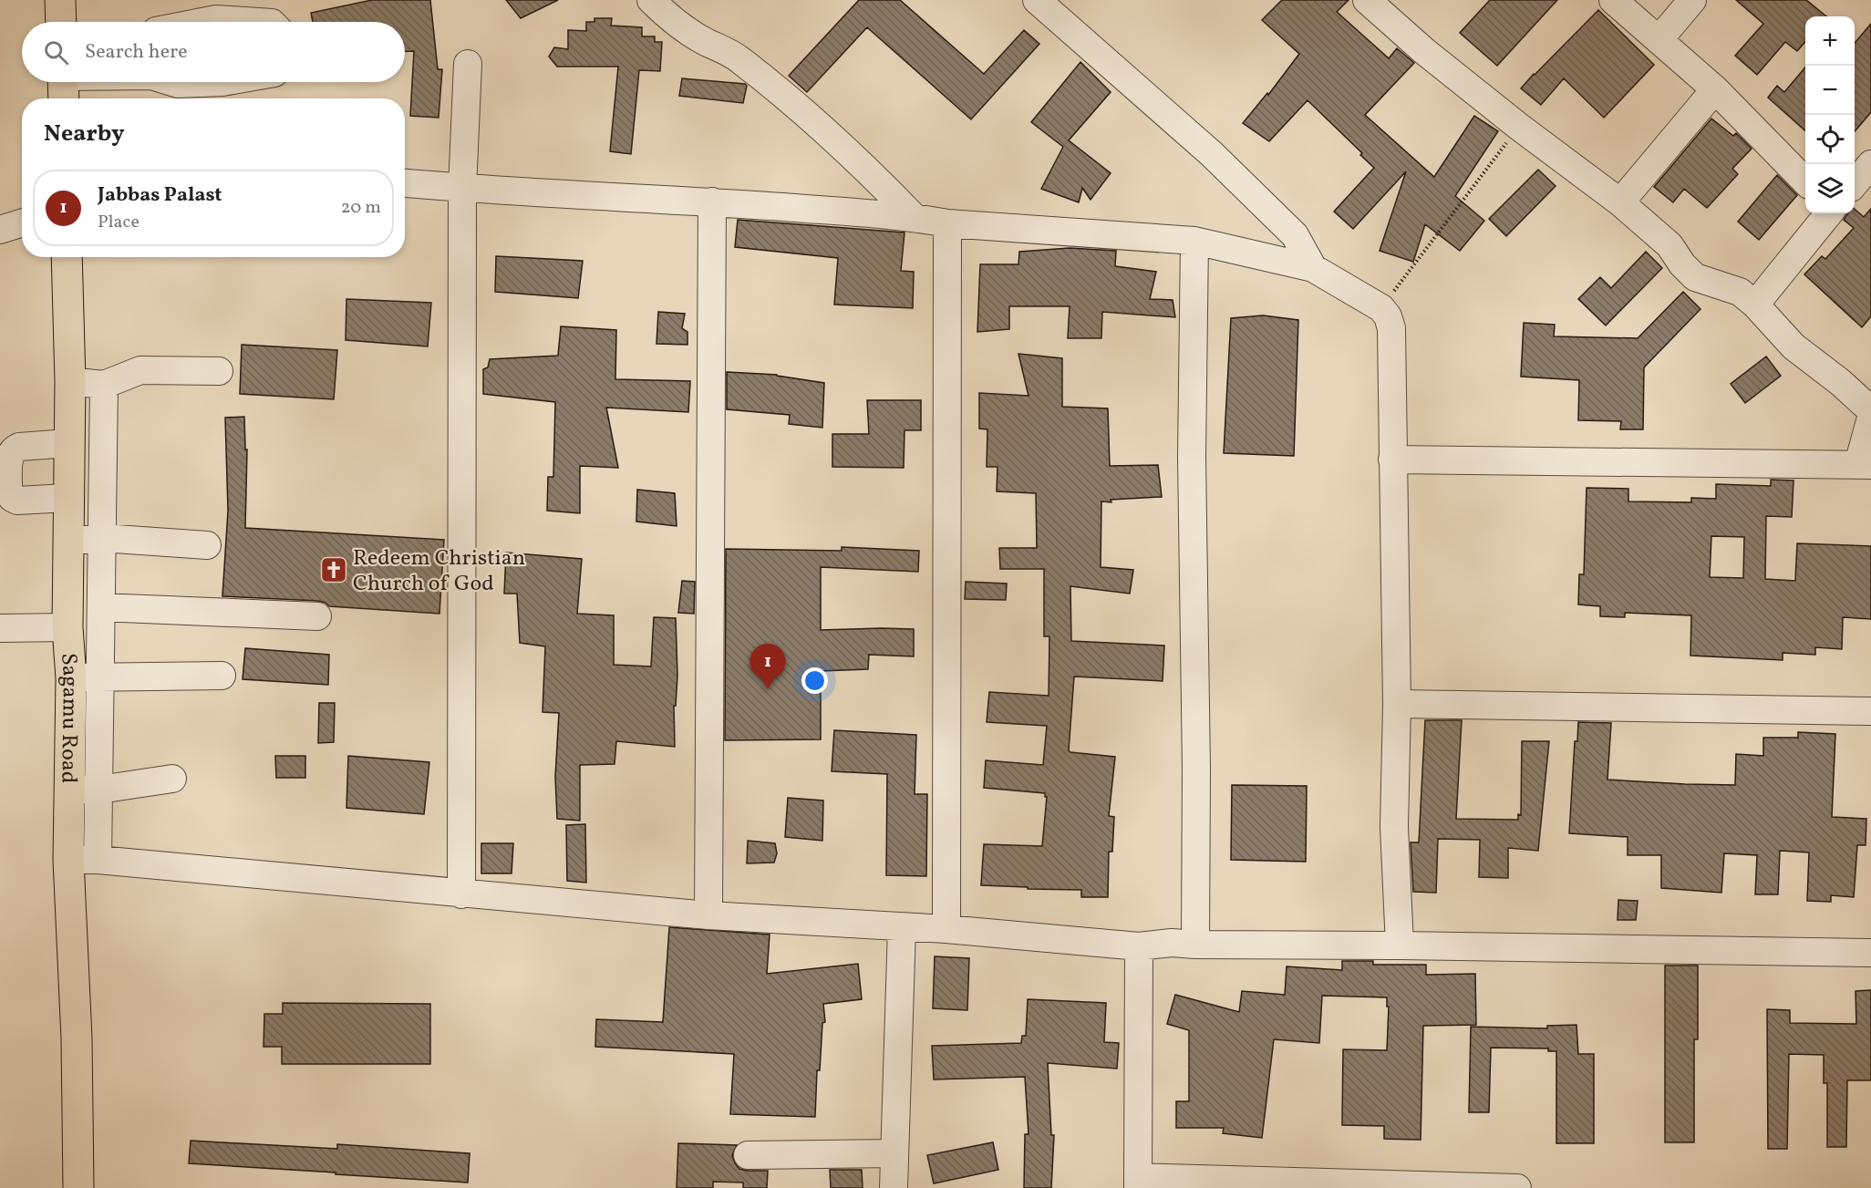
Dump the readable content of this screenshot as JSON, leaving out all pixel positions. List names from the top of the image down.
{
  "streets": {
    "highway": ["Sagamu Road"]
  },
  "places": {
    "church": ["Redeem Christian Church of God"]
  },
  "page": {
    "map_buttons": ["+", "−"],
    "search": "Search here",
    "heading": "Nearby",
    "list": [
      {
        "mark": "1",
        "name": "Jabbas Palast",
        "note": "Place",
        "value": "20 m"
      }
    ],
    "pins": "1"
  }
}
